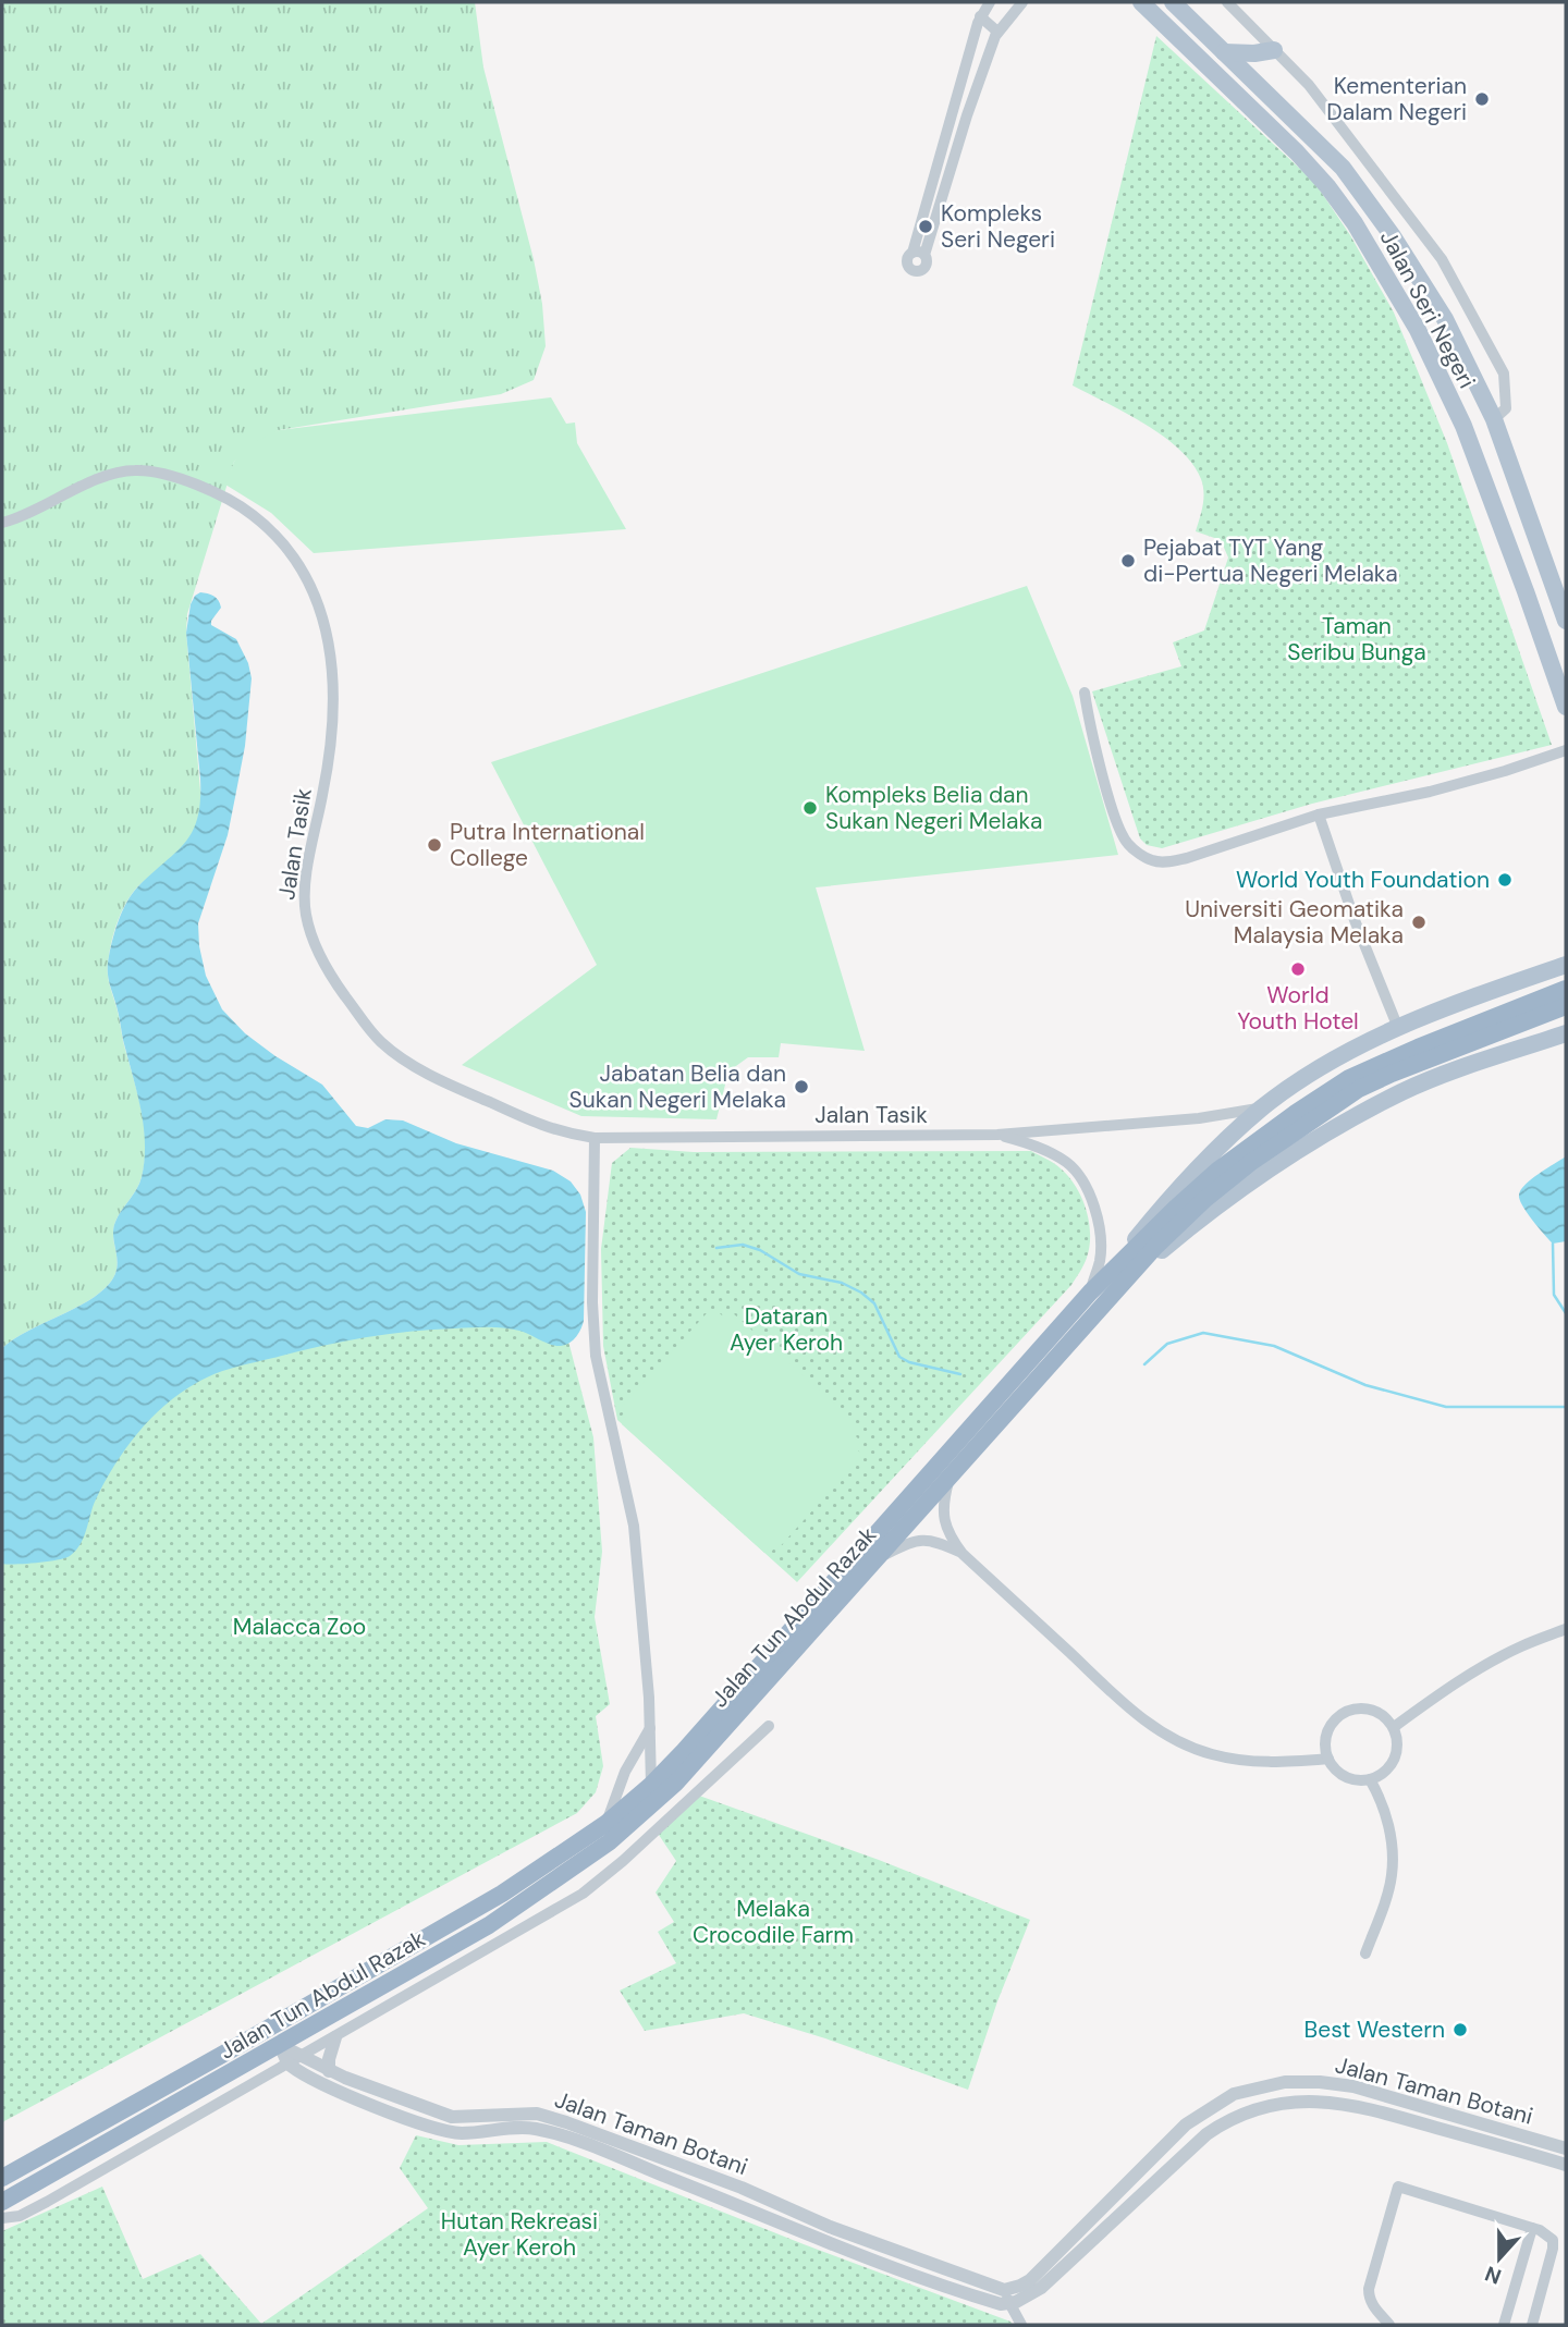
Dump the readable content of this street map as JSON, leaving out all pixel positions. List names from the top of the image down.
{
  "streets": {
    "highway": ["Jalan Tun Abdul Razak"],
    "main road": ["Jalan Seri Negeri"],
    "street": ["Jalan Tasik", "Jalan Taman Botani"]
  },
  "crossings": [
    ["Jalan Tasik", "Jalan Tun Abdul Razak"],
    ["Jalan Tun Abdul Razak", "Jalan Taman Botani"]
  ],
  "parks": [
    "Taman Seribu Bunga",
    "Dataran Ayer Keroh",
    "Malacca Zoo",
    "Melaka Crocodile Farm",
    "Hutan Rekreasi Ayer Keroh"
  ],
  "places": [
    "Kementerian Dalam Negeri",
    "Kompleks Seri Negeri",
    "Pejabat TYT Yang di-Pertua Negeri Melaka",
    "Kompleks Belia dan Sukan Negeri Melaka",
    "Putra International College",
    "World Youth Foundation",
    "Universiti Geomatika Malaysia Melaka",
    "World Youth Hotel",
    "Jabatan Belia dan Sukan Negeri Melaka",
    "Best Western"
  ],
  "north": "bottom"
}
